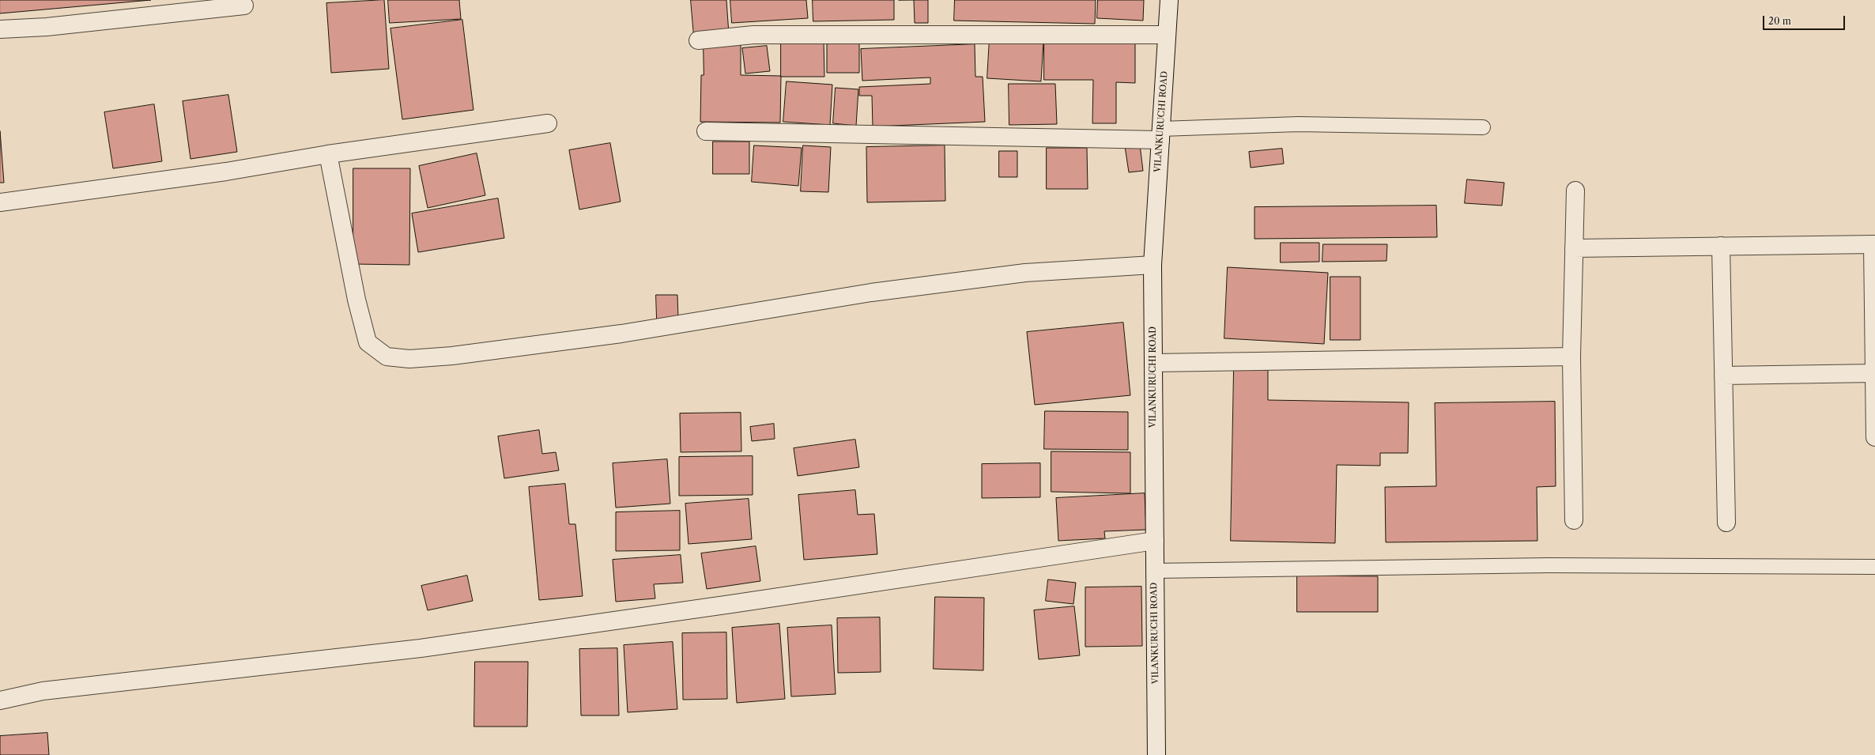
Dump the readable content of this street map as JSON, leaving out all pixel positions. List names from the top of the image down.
{
  "streets": {
    "street": ["VILANKURUCHI ROAD"]
  },
  "scale_bar": "20 m"
}
